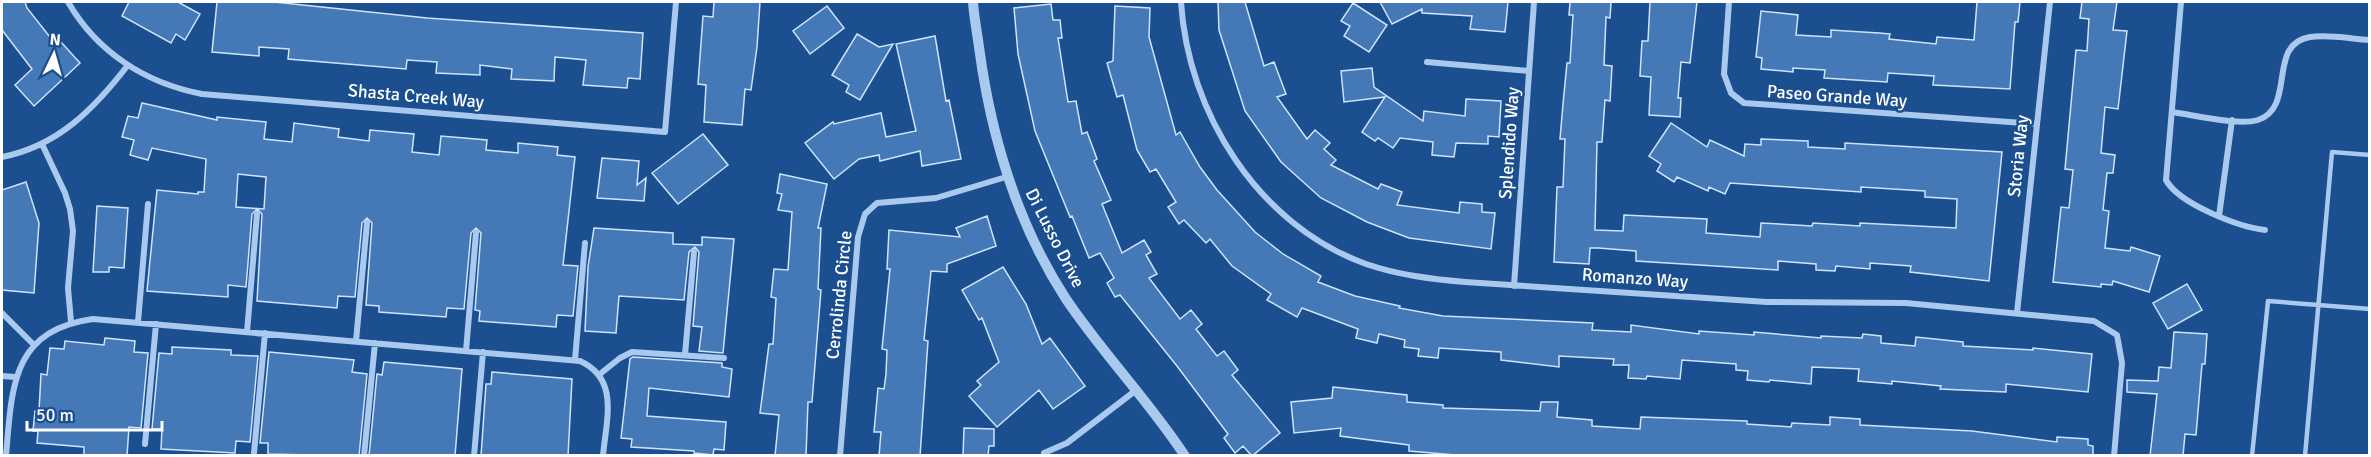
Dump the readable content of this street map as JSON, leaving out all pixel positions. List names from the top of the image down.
{
  "streets": {
    "street": [
      "Shasta Creek Way",
      "Paseo Grande Way",
      "Splendido Way",
      "Storia Way",
      "Di Lusso Drive",
      "Romanzo Way",
      "Cerrolinda Circle"
    ]
  },
  "crossings": [
    ["Paseo Grande Way", "Storia Way"],
    ["Splendido Way", "Romanzo Way"],
    ["Storia Way", "Romanzo Way"],
    ["Di Lusso Drive", "Cerrolinda Circle"]
  ],
  "scale_bar": "50 m",
  "north": "top"
}
